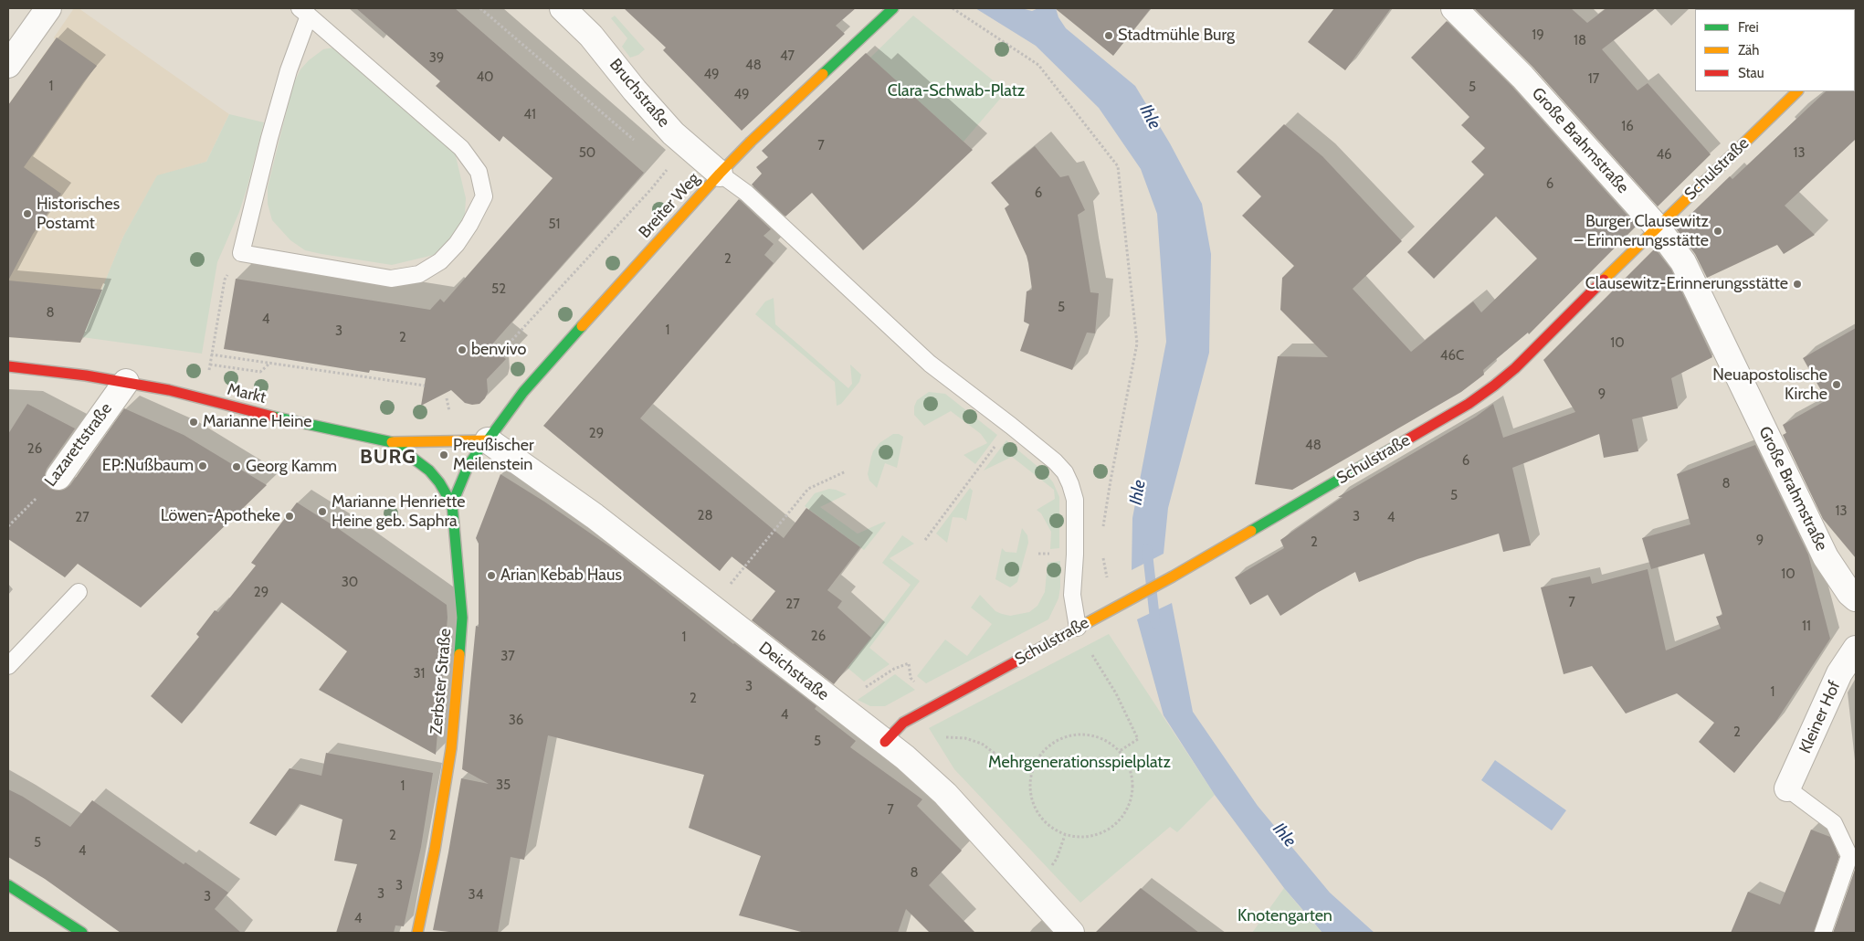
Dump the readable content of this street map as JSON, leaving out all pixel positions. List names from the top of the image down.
{
  "streets": {
    "street": [
      "Bruchstraße",
      "Große Brahmstraße",
      "Schulstraße",
      "Breiter Weg",
      "Markt",
      "Lazarettstraße",
      "Deichstraße",
      "Zerbster Straße",
      "Kleiner Hof"
    ]
  },
  "crossings": [
    ["Bruchstraße", "Breiter Weg"],
    ["Große Brahmstraße", "Schulstraße"],
    ["Schulstraße", "Deichstraße"],
    ["Breiter Weg", "Deichstraße"],
    ["Breiter Weg", "Zerbster Straße"],
    ["Markt", "Lazarettstraße"],
    ["Markt", "Zerbster Straße"],
    ["Deichstraße", "Zerbster Straße"]
  ],
  "districts": ["BURG"],
  "water": ["Ihle"],
  "parks": ["Clara-Schwab-Platz", "Mehrgenerationsspielplatz", "Knotengarten"],
  "places": [
    "Stadtmühle Burg",
    "Historisches Postamt",
    "Burger Clausewitz – Erinnerungsstätte",
    "Clausewitz-Erinnerungsstätte",
    "benvivo",
    "Neuapostolische Kirche",
    "Marianne Heine",
    "Preußischer Meilenstein",
    "EP:Nußbaum",
    "Georg Kamm",
    "Marianne Henriette Heine geb. Saphra",
    "Löwen-Apotheke",
    "Arian Kebab Haus"
  ],
  "house_numbers": [
    "19",
    "18",
    "47",
    "39",
    "48",
    "49",
    "40",
    "17",
    "1",
    "5",
    "49",
    "41",
    "16",
    "7",
    "50",
    "13",
    "46",
    "6",
    "6",
    "51",
    "2",
    "52",
    "5",
    "8",
    "4",
    "1",
    "3",
    "2",
    "10",
    "46C",
    "9",
    "29",
    "48",
    "26",
    "6",
    "8",
    "5",
    "13",
    "28",
    "3",
    "27",
    "4",
    "9",
    "2",
    "10",
    "30",
    "29",
    "7",
    "27",
    "11",
    "26",
    "1",
    "37",
    "31",
    "3",
    "1",
    "2",
    "4",
    "36",
    "2",
    "5",
    "35",
    "1",
    "7",
    "2",
    "5",
    "4",
    "8",
    "3",
    "3",
    "34",
    "3",
    "4"
  ],
  "legend": ["Frei", "Zäh", "Stau"]
}
